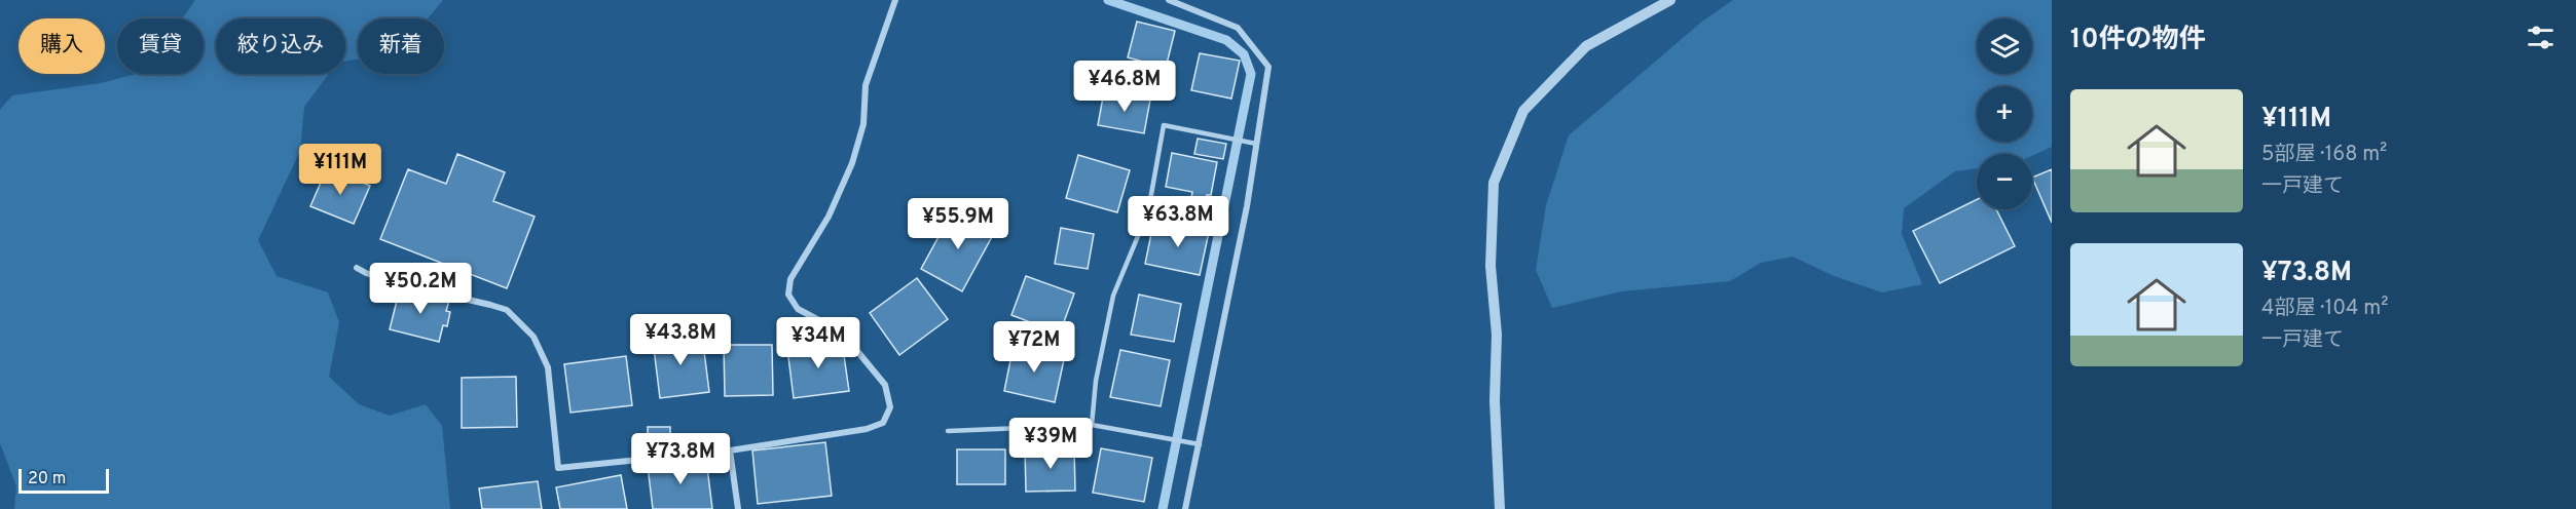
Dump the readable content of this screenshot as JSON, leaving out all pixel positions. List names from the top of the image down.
{
  "scale_bar": "20 m",
  "page": {
    "heading": "10件の物件",
    "map_buttons": ["+", "−"],
    "chip": [
      "購入",
      "賃貸",
      "絞り込み",
      "新着"
    ],
    "price": [
      "¥46.8M",
      "¥111M",
      "¥63.8M",
      "¥55.9M",
      "¥50.2M",
      "¥43.8M",
      "¥34M",
      "¥72M",
      "¥39M",
      "¥73.8M"
    ],
    "list": [
      {
        "name": "¥111M",
        "note": "5部屋 · 168 m² · 一戸建て"
      },
      {
        "name": "¥73.8M",
        "note": "4部屋 · 104 m² · 一戸建て"
      }
    ],
    "scale": "20 m"
  }
}
